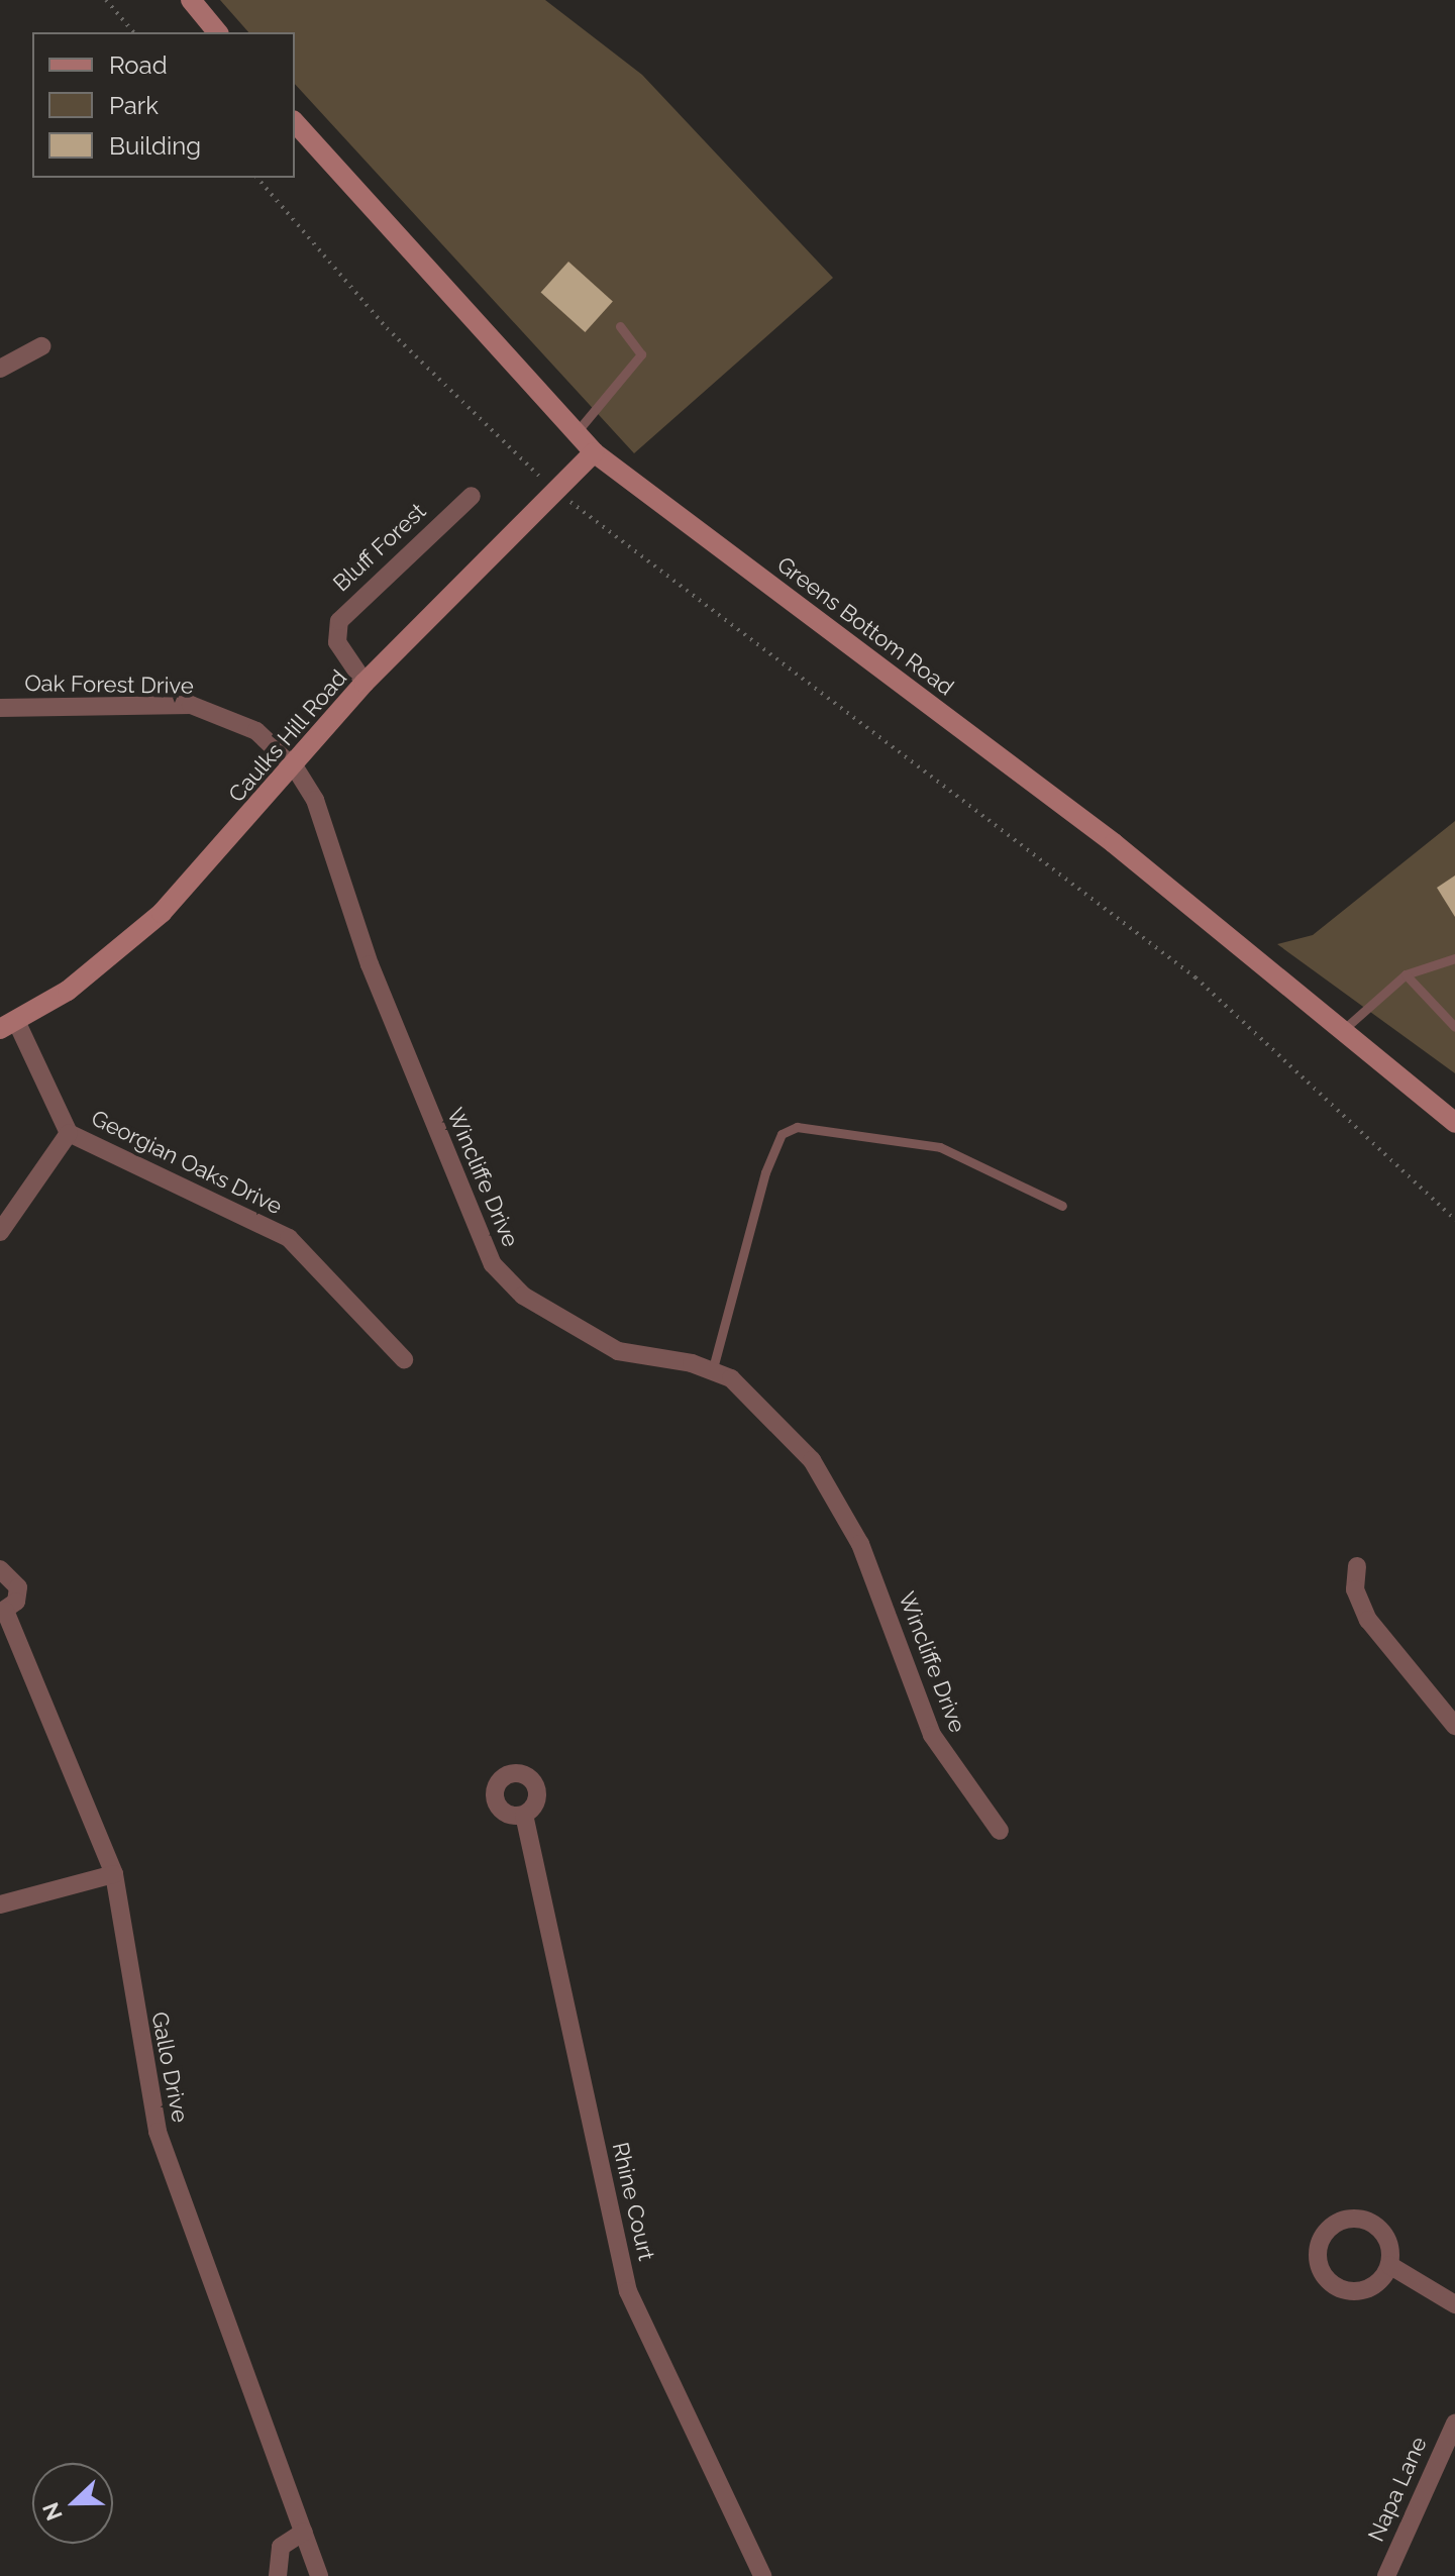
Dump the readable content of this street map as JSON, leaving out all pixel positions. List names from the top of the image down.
{
  "streets": {
    "street": [
      "Bluff Forest",
      "Greens Bottom Road",
      "Oak Forest Drive",
      "Caulks Hill Road",
      "Georgian Oaks Drive",
      "Wincliffe Drive",
      "Gallo Drive",
      "Rhine Court",
      "Napa Lane"
    ]
  },
  "crossings": [
    ["Bluff Forest", "Caulks Hill Road"],
    ["Greens Bottom Road", "Caulks Hill Road"],
    ["Oak Forest Drive", "Caulks Hill Road"],
    ["Oak Forest Drive", "Wincliffe Drive"],
    ["Caulks Hill Road", "Georgian Oaks Drive"],
    ["Caulks Hill Road", "Wincliffe Drive"]
  ],
  "legend": ["Road", "Park", "Building"],
  "north": "left"
}
